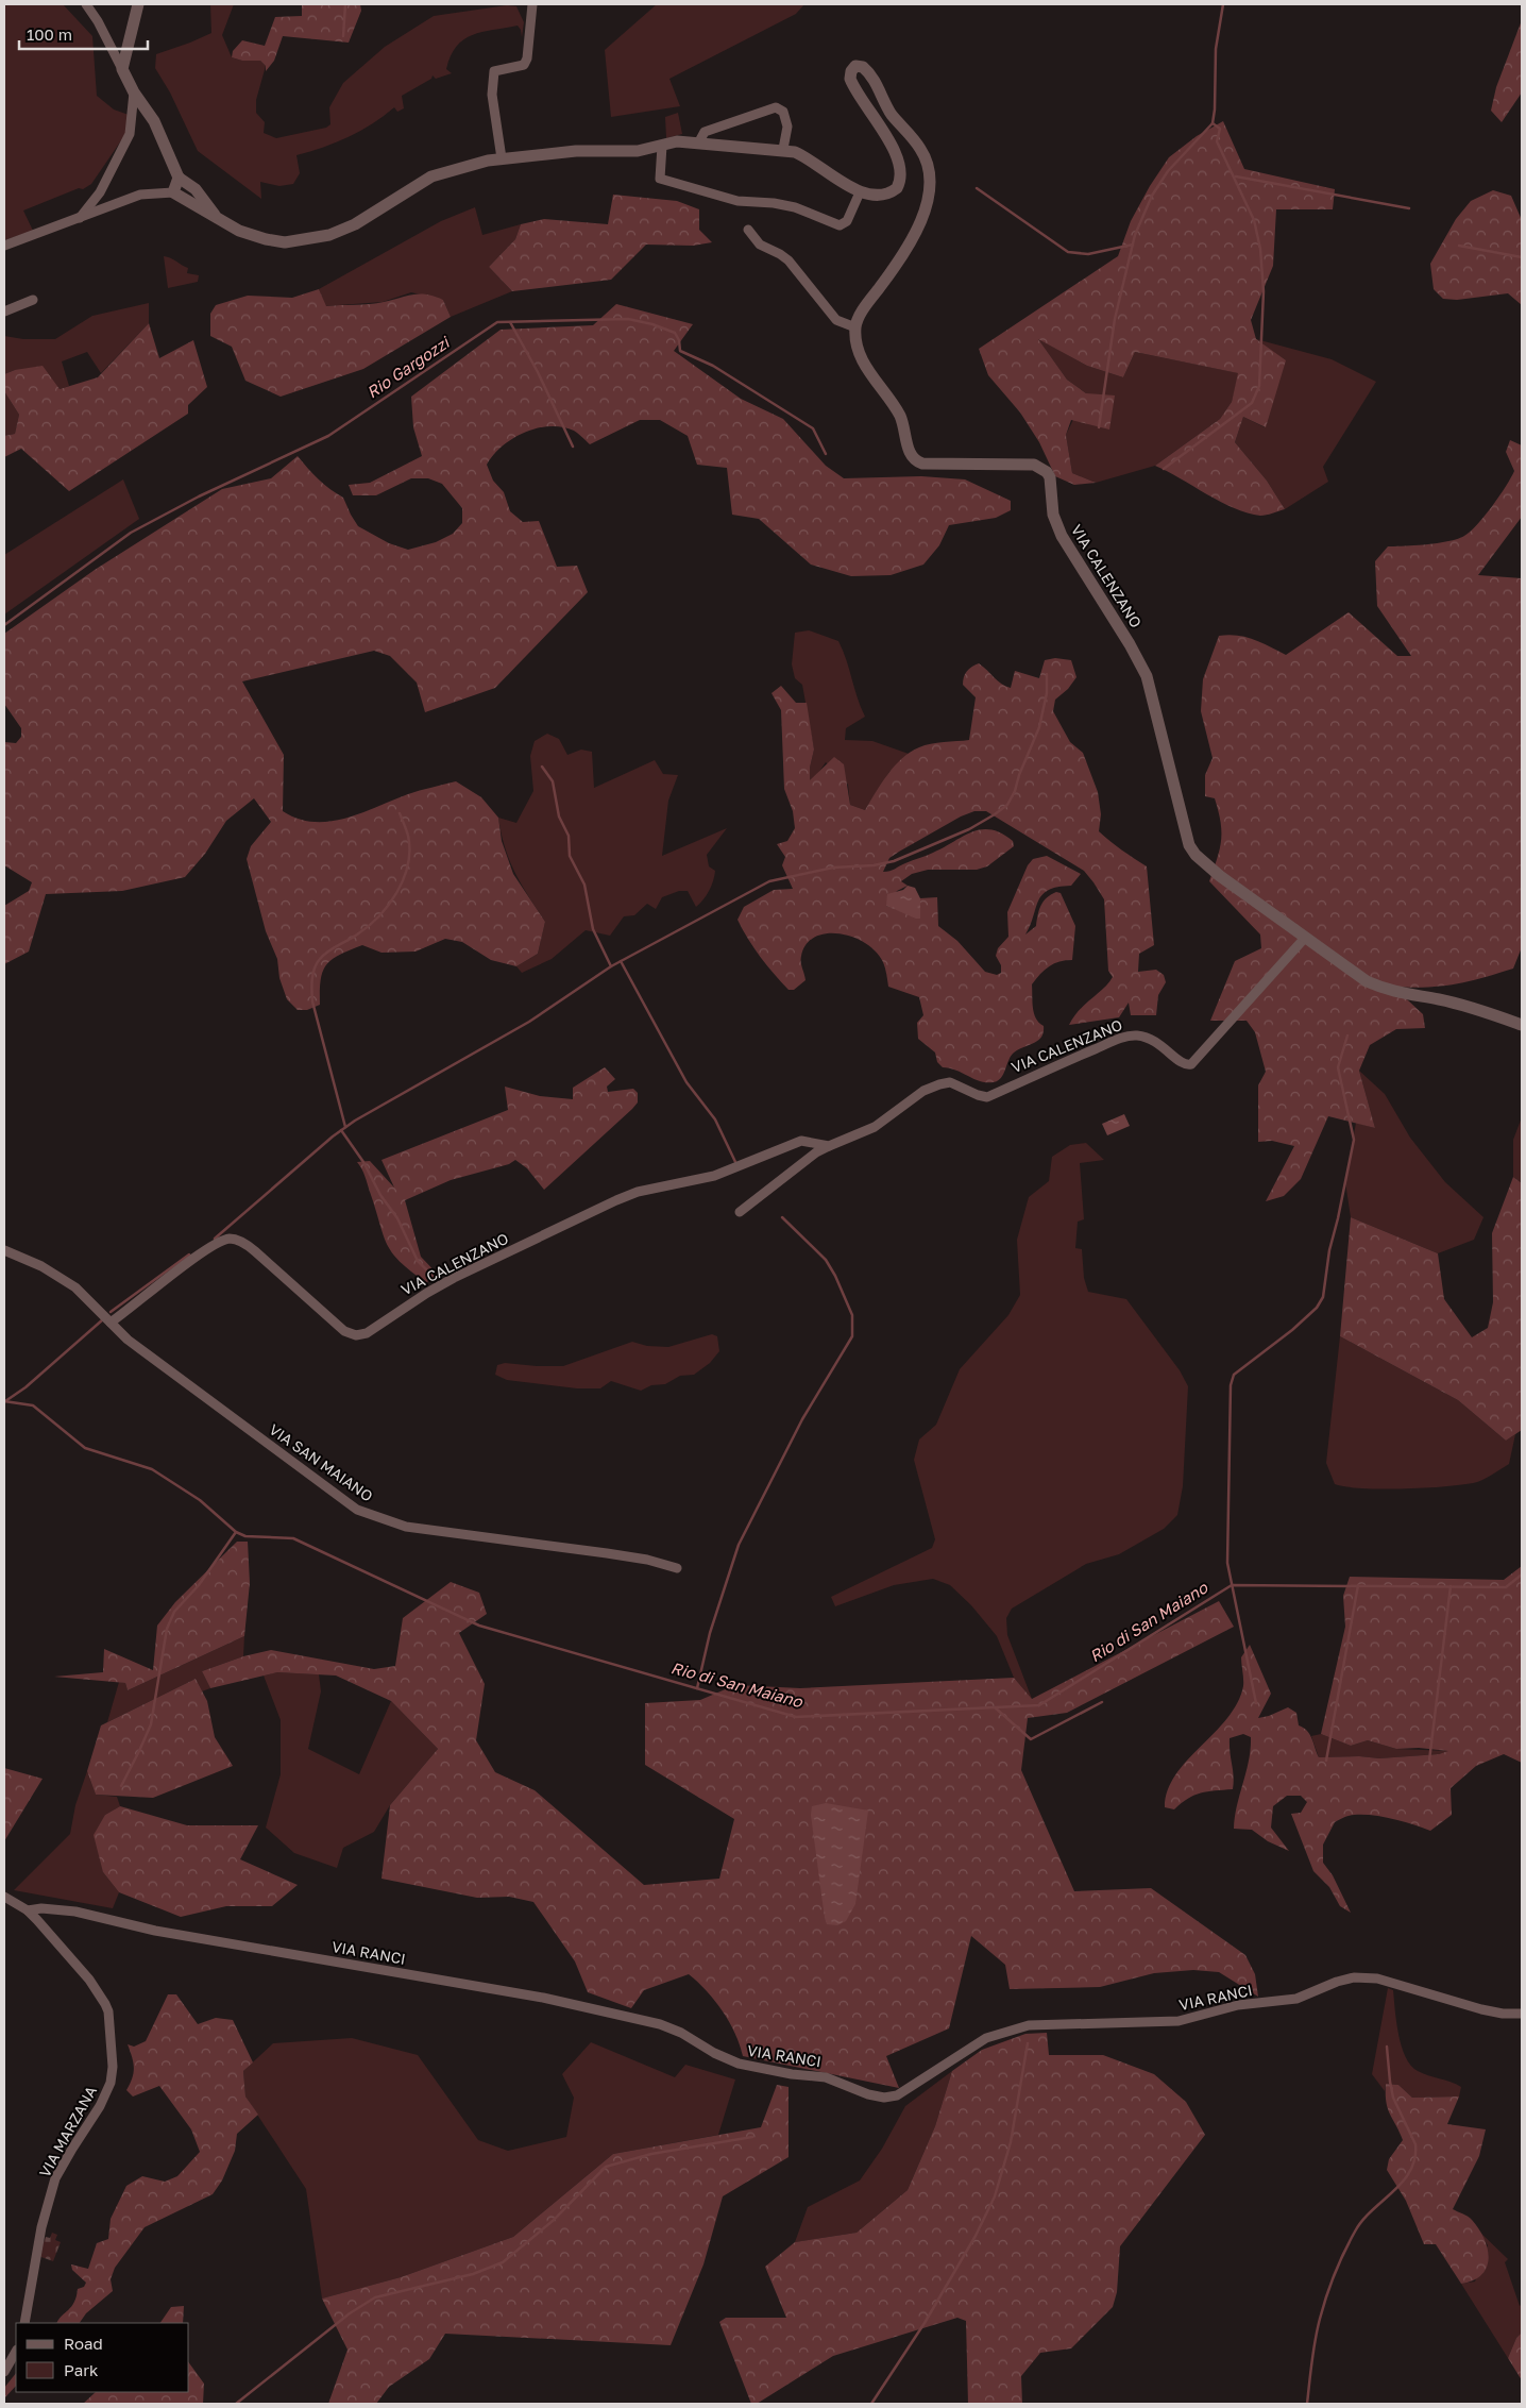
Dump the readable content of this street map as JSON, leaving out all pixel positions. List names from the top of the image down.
{
  "streets": {
    "street": [
      "VIA CALENZANO",
      "VIA SAN MAIANO",
      "VIA RANCI",
      "VIA MARZANA"
    ]
  },
  "crossings": [
    ["VIA CALENZANO", "VIA SAN MAIANO"],
    ["VIA RANCI", "VIA MARZANA"]
  ],
  "water": ["Rio Gargozzi", "Rio di San Maiano"],
  "legend": ["Road", "Park"],
  "scale_bar": "100 m"
}
